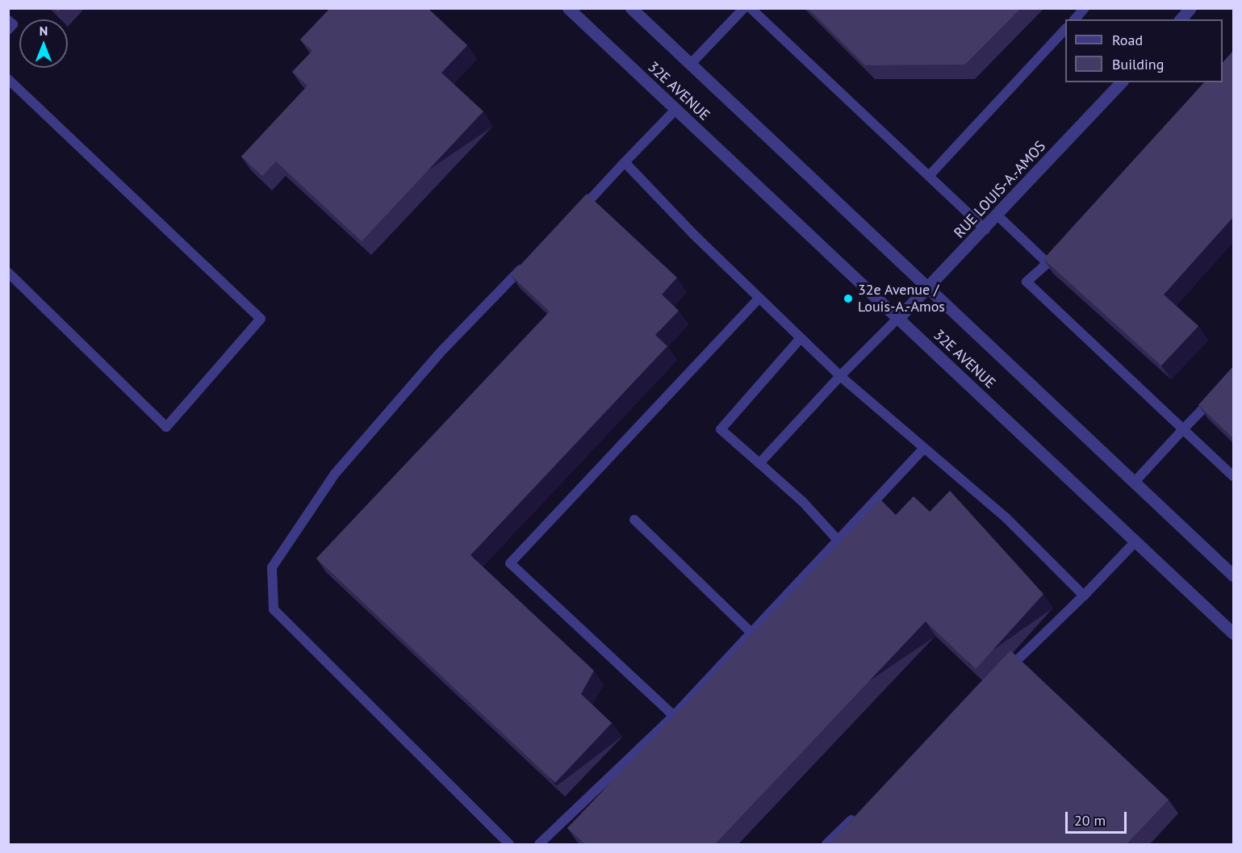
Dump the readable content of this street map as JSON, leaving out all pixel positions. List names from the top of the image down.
{
  "streets": {
    "street": ["32E AVENUE", "RUE LOUIS-A.-AMOS"]
  },
  "crossings": [
    ["32E AVENUE", "RUE LOUIS-A.-AMOS"]
  ],
  "places": ["32e Avenue / Louis-A.-Amos"],
  "legend": ["Road", "Building"],
  "scale_bar": "20 m",
  "north": "top"
}
